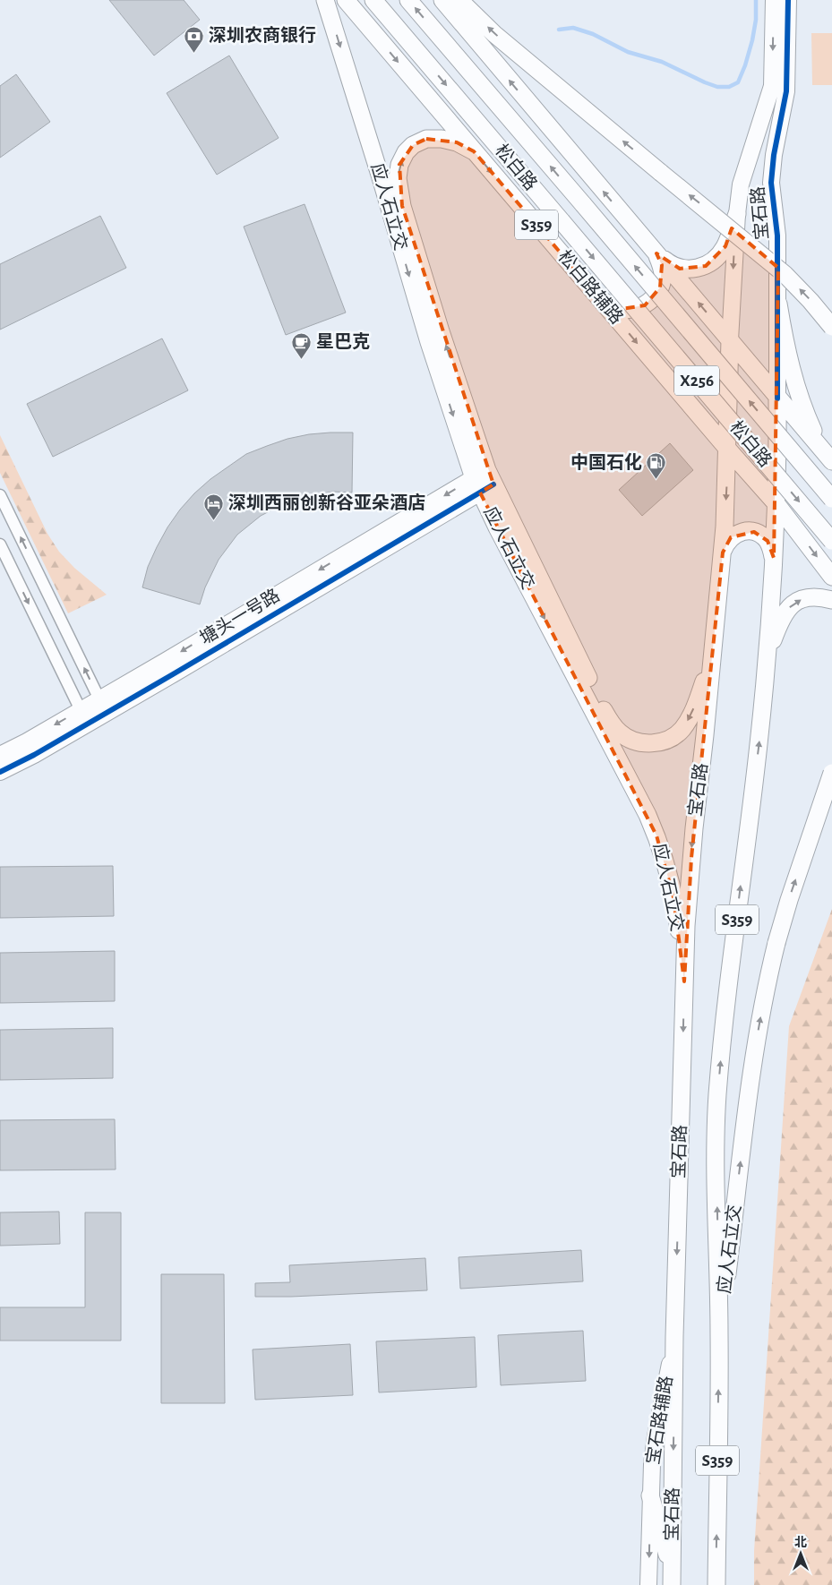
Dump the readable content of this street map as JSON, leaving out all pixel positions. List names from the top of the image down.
{
  "streets": {
    "main road": [
      "松白路",
      "应人石立交",
      "宝石路",
      "S359",
      "松白路辅路",
      "X256"
    ],
    "street": ["塘头一号路", "宝石路辅路"]
  },
  "crossings": [
    ["应人石立交", "宝石路"],
    ["应人石立交", "塘头一号路"],
    ["宝石路", "松白路辅路"],
    ["宝石路", "宝石路辅路"]
  ],
  "one_way": ["宝石路辅路"],
  "places": {
    "bank": ["深圳农商银行"],
    "cafe": ["星巴克"],
    "fuel station": ["中国石化"],
    "hotel": ["深圳西丽创新谷亚朵酒店"]
  },
  "north": "top"
}
